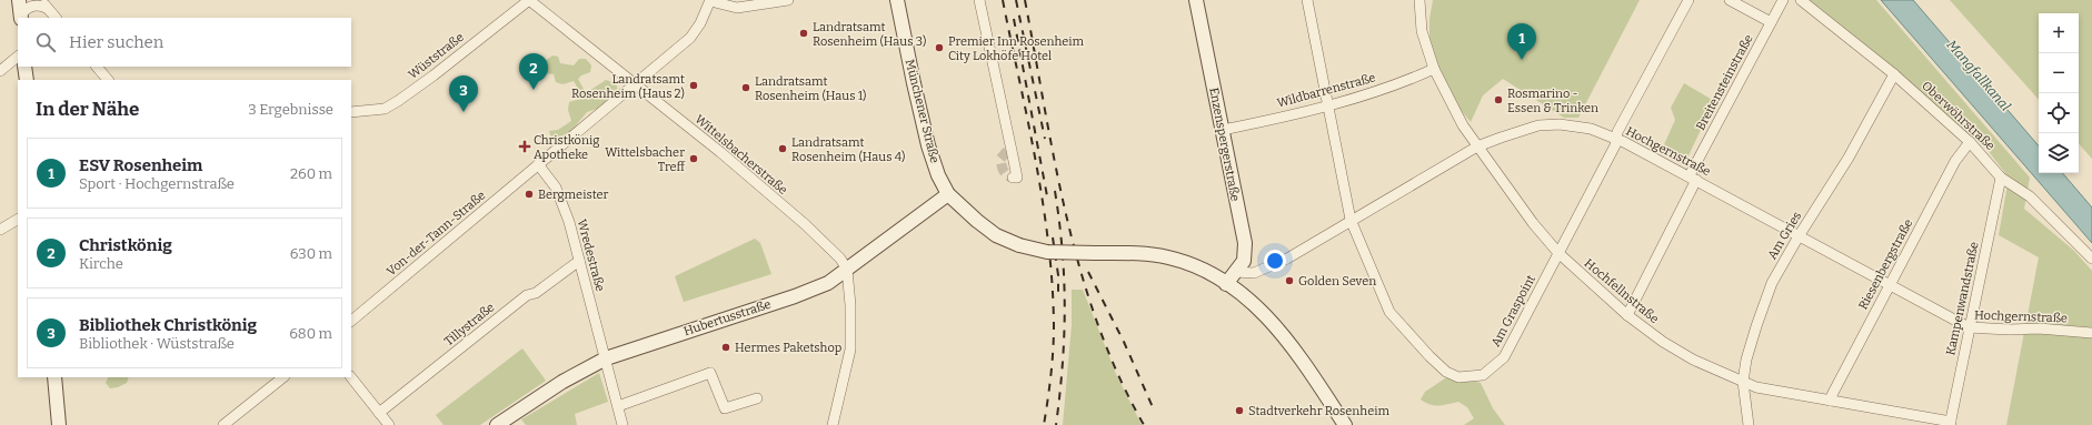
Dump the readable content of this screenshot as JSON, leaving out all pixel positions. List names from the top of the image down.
{
  "streets": {
    "main road": ["Münchener Straße", "Enzenspergerstraße", "Hubertusstraße"],
    "street": [
      "Wüststraße",
      "Breitensteinstraße",
      "Wildbarrenstraße",
      "Oberwöhrstraße",
      "Hochgernstraße",
      "Wittelsbacherstraße",
      "Von-der-Tann-Straße",
      "Am Gries",
      "Wredestraße",
      "Riesenbergstraße",
      "Hochfellnstraße",
      "Kampenwandstraße",
      "Am Graspoint",
      "Tillystraße"
    ]
  },
  "crossings": [
    ["Wüststraße", "Wittelsbacherstraße"],
    ["Breitensteinstraße", "Hochgernstraße"],
    ["Breitensteinstraße", "Hochfellnstraße"],
    ["Wildbarrenstraße", "Enzenspergerstraße"],
    ["Wildbarrenstraße", "Hochfellnstraße"],
    ["Wildbarrenstraße", "Am Graspoint"],
    ["Münchener Straße", "Enzenspergerstraße"],
    ["Münchener Straße", "Hubertusstraße"],
    ["Oberwöhrstraße", "Am Gries"],
    ["Oberwöhrstraße", "Riesenbergstraße"],
    ["Oberwöhrstraße", "Kampenwandstraße"],
    ["Enzenspergerstraße", "Hochgernstraße"],
    ["Hochgernstraße", "Am Gries"],
    ["Hochgernstraße", "Riesenbergstraße"],
    ["Hochgernstraße", "Hochfellnstraße"],
    ["Hochgernstraße", "Kampenwandstraße"],
    ["Hochgernstraße", "Am Graspoint"],
    ["Wittelsbacherstraße", "Von-der-Tann-Straße"],
    ["Wittelsbacherstraße", "Hubertusstraße"],
    ["Von-der-Tann-Straße", "Wredestraße"],
    ["Am Gries", "Hochfellnstraße"],
    ["Wredestraße", "Hubertusstraße"],
    ["Wredestraße", "Tillystraße"],
    ["Riesenbergstraße", "Hochfellnstraße"],
    ["Hochfellnstraße", "Kampenwandstraße"],
    ["Hochfellnstraße", "Am Graspoint"]
  ],
  "water": ["Mangfallkanal"],
  "places": {
    "other": [
      "Landratsamt Rosenheim (Haus 3)",
      "Premier Inn Rosenheim City Lokhöfe Hotel",
      "Landratsamt Rosenheim (Haus 2)",
      "Landratsamt Rosenheim (Haus 1)",
      "Rosmarino - Essen & Trinken",
      "Landratsamt Rosenheim (Haus 4)",
      "Wittelsbacher Treff",
      "Bergmeister",
      "Golden Seven",
      "Hermes Paketshop",
      "Stadtverkehr Rosenheim"
    ],
    "health": ["Christkönig Apotheke"]
  },
  "page": {
    "map_buttons": ["+", "−"],
    "search": "Hier suchen",
    "pins": ["1", "2", "3"],
    "heading": ["In der Nähe", "3 Ergebnisse"],
    "list": [
      {
        "mark": "1",
        "name": "ESV Rosenheim",
        "note": "Sport · Hochgernstraße",
        "value": "260 m"
      },
      {
        "mark": "2",
        "name": "Christkönig",
        "note": "Kirche",
        "value": "630 m"
      },
      {
        "mark": "3",
        "name": "Bibliothek Christkönig",
        "note": "Bibliothek · Wüststraße",
        "value": "680 m"
      }
    ]
  }
}
